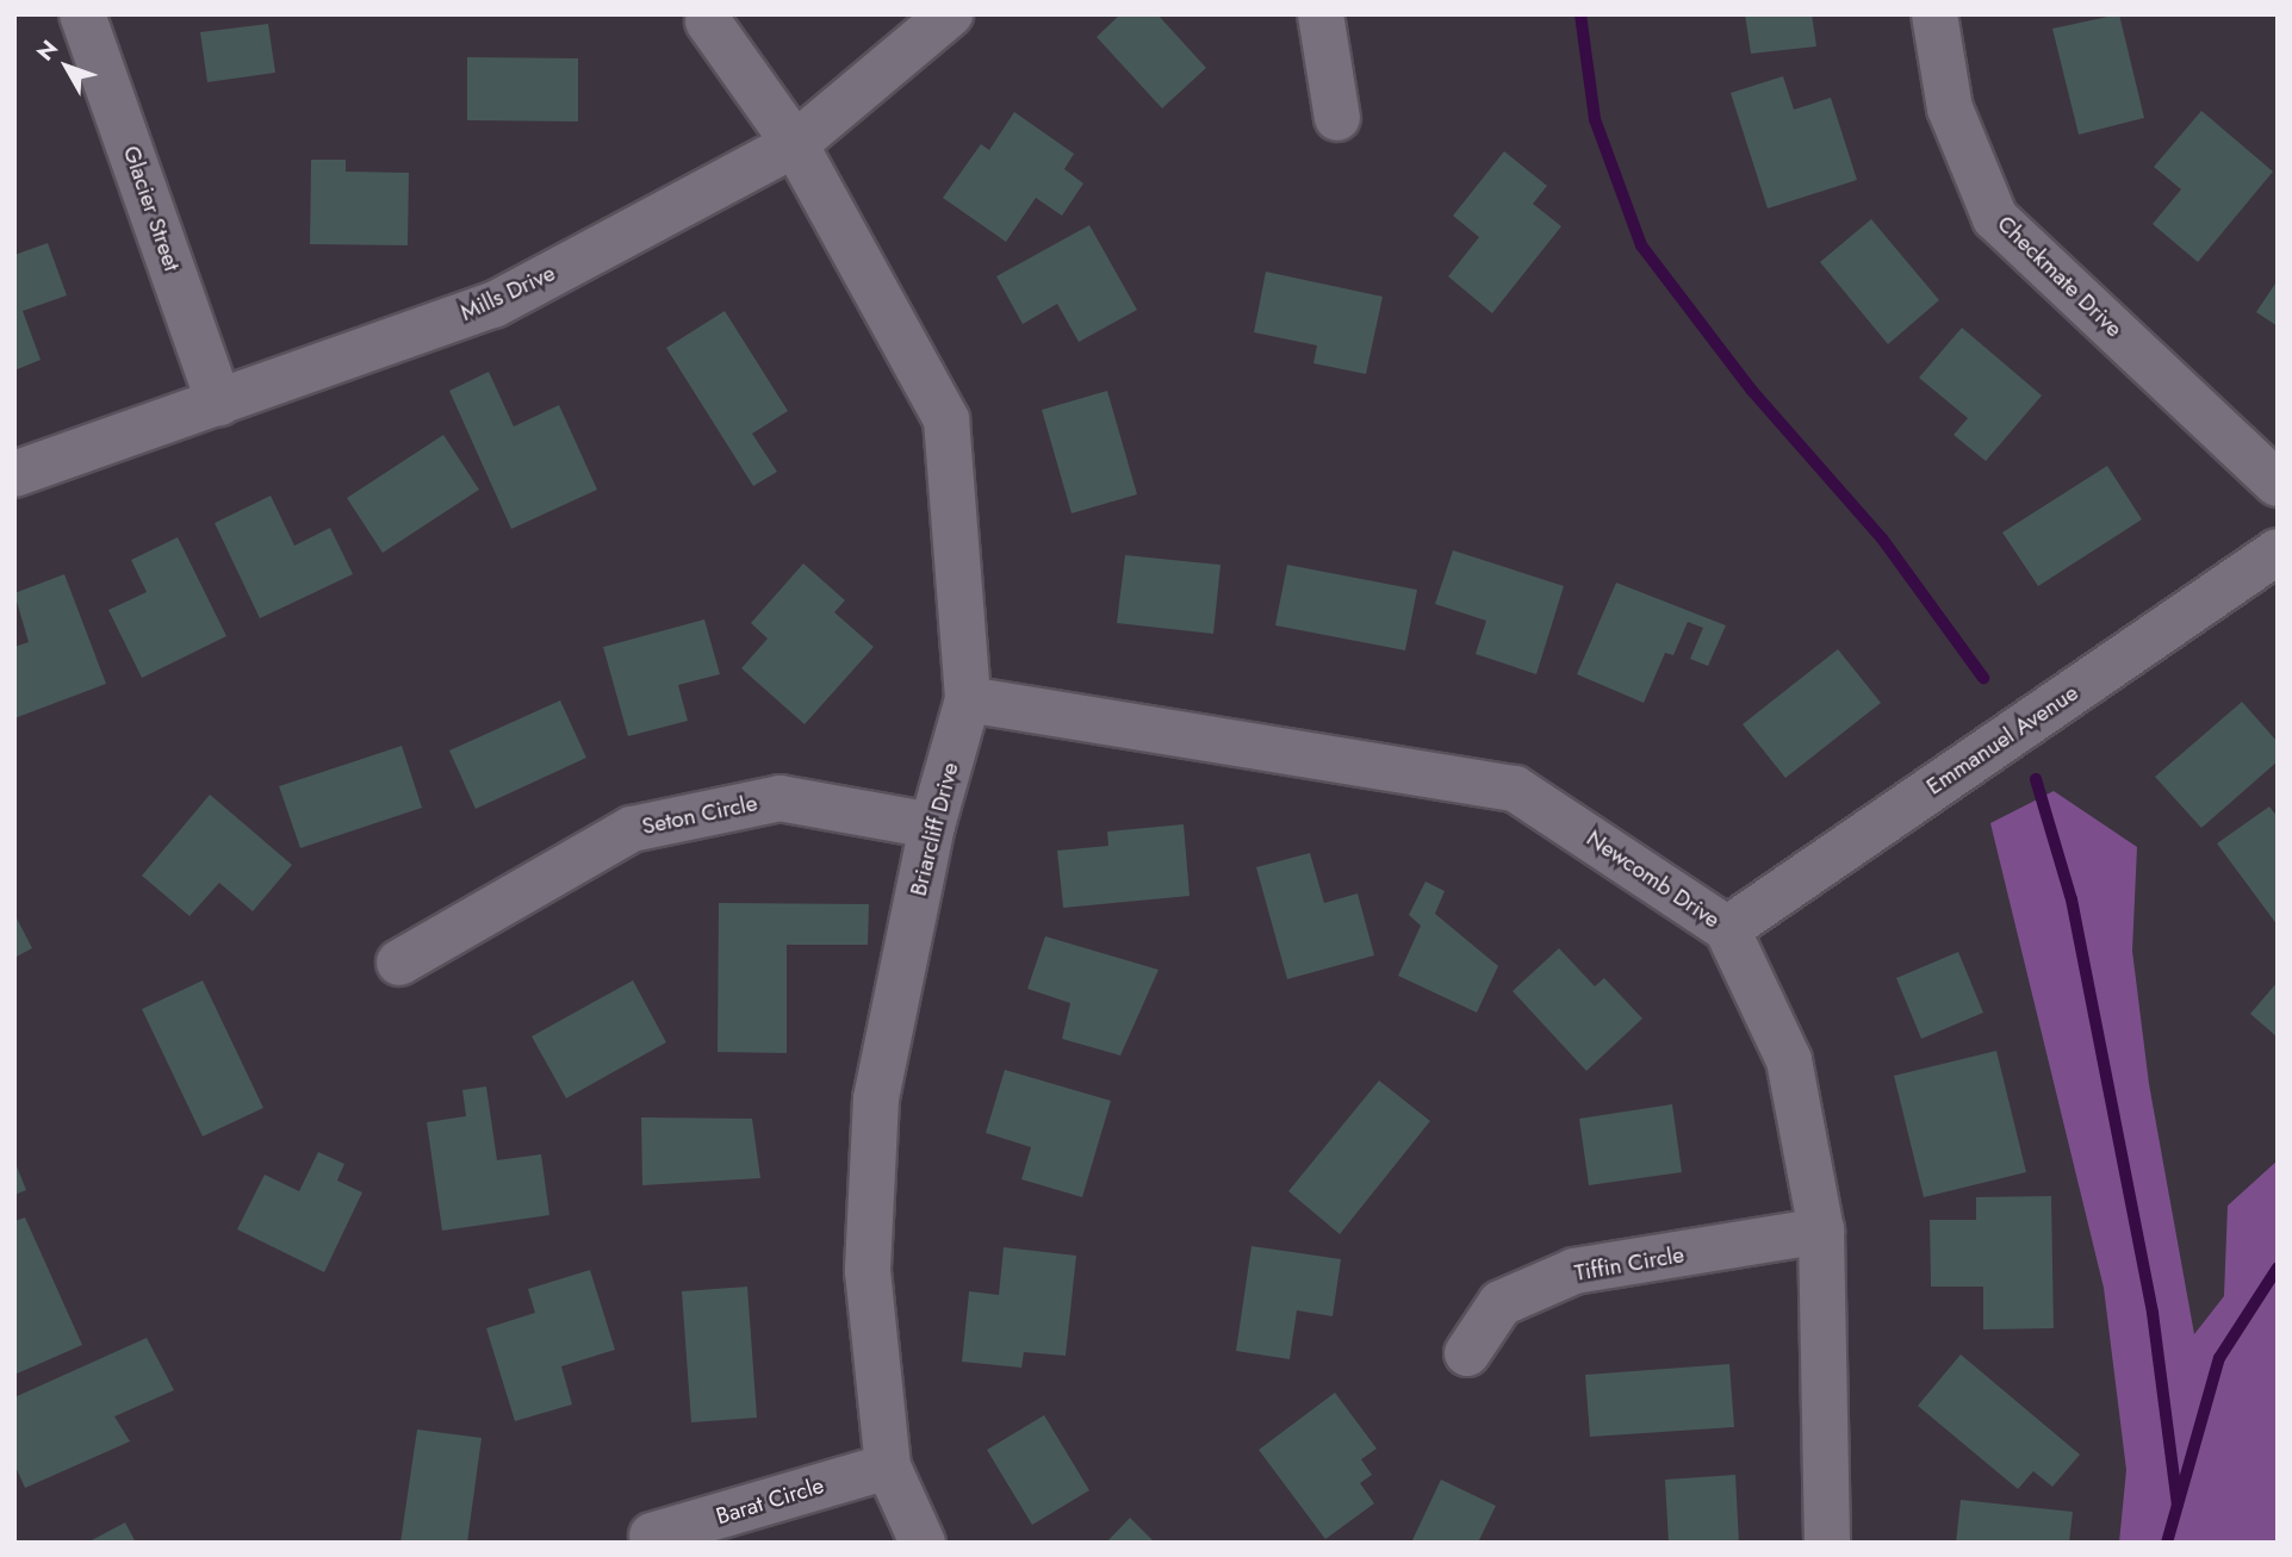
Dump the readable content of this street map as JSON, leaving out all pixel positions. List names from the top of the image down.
{
  "streets": {
    "street": [
      "Glacier Street",
      "Checkmate Drive",
      "Mills Drive",
      "Emmanuel Avenue",
      "Seton Circle",
      "Briarcliff Drive",
      "Newcomb Drive",
      "Tiffin Circle",
      "Barat Circle"
    ]
  },
  "crossings": [
    ["Glacier Street", "Mills Drive"],
    ["Mills Drive", "Briarcliff Drive"],
    ["Emmanuel Avenue", "Newcomb Drive"],
    ["Seton Circle", "Briarcliff Drive"],
    ["Briarcliff Drive", "Newcomb Drive"],
    ["Briarcliff Drive", "Barat Circle"],
    ["Newcomb Drive", "Tiffin Circle"]
  ],
  "north": "top left"
}
